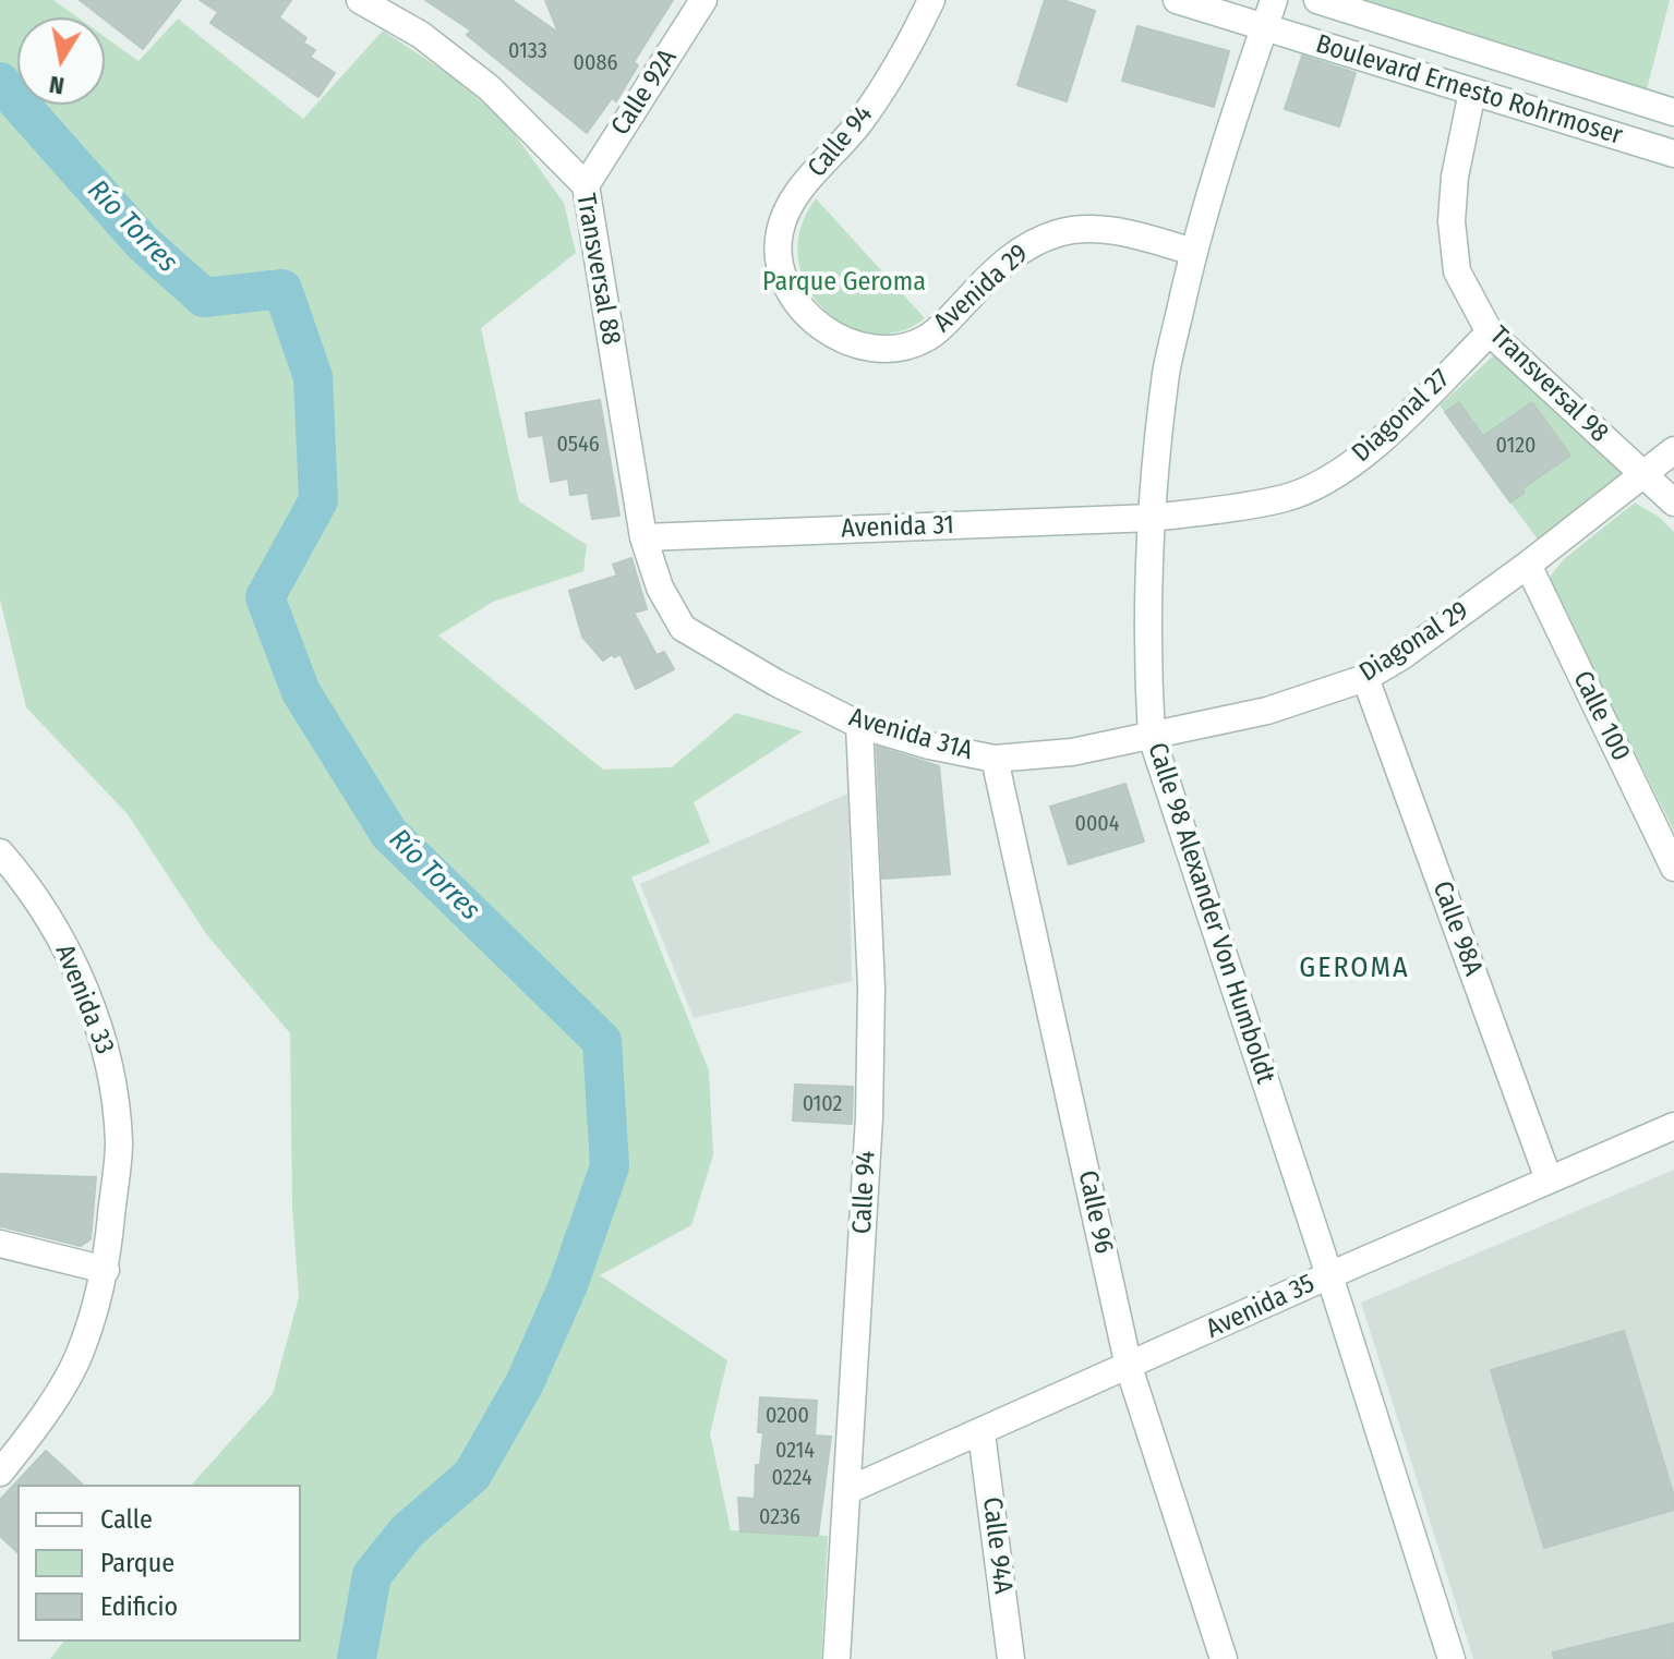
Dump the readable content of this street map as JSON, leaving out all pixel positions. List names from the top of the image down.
{
  "streets": {
    "street": [
      "Boulevard Ernesto Rohrmoser",
      "Calle 92A",
      "Calle 94",
      "Transversal 88",
      "Avenida 29",
      "Transversal 98",
      "Diagonal 27",
      "Avenida 31",
      "Diagonal 29",
      "Calle 100",
      "Avenida 31A",
      "Calle 98 Alexander Von Humboldt",
      "Calle 98A",
      "Avenida 33",
      "Calle 96",
      "Avenida 35",
      "Calle 94A"
    ]
  },
  "crossings": [
    ["Boulevard Ernesto Rohrmoser", "Transversal 98"],
    ["Boulevard Ernesto Rohrmoser", "Calle 98 Alexander Von Humboldt"],
    ["Calle 92A", "Transversal 88"],
    ["Calle 94", "Avenida 29"],
    ["Calle 94", "Avenida 31A"],
    ["Calle 94", "Avenida 35"],
    ["Transversal 88", "Avenida 31"],
    ["Transversal 88", "Avenida 31A"],
    ["Avenida 29", "Calle 98 Alexander Von Humboldt"],
    ["Transversal 98", "Diagonal 27"],
    ["Transversal 98", "Diagonal 29"],
    ["Diagonal 27", "Avenida 31"],
    ["Diagonal 27", "Calle 98 Alexander Von Humboldt"],
    ["Avenida 31", "Calle 98 Alexander Von Humboldt"],
    ["Diagonal 29", "Calle 100"],
    ["Diagonal 29", "Avenida 31A"],
    ["Diagonal 29", "Calle 98 Alexander Von Humboldt"],
    ["Diagonal 29", "Calle 98A"],
    ["Avenida 31A", "Calle 98 Alexander Von Humboldt"],
    ["Avenida 31A", "Calle 96"],
    ["Calle 98 Alexander Von Humboldt", "Avenida 35"],
    ["Calle 98A", "Avenida 35"],
    ["Calle 96", "Avenida 35"],
    ["Avenida 35", "Calle 94A"]
  ],
  "districts": ["GEROMA"],
  "water": ["Río Torres"],
  "parks": ["Parque Geroma"],
  "house_numbers": [
    "0133",
    "0086",
    "0546",
    "0120",
    "0004",
    "0102",
    "0200",
    "0214",
    "0224",
    "0236"
  ],
  "legend": ["Calle", "Parque", "Edificio"],
  "north": "bottom"
}
